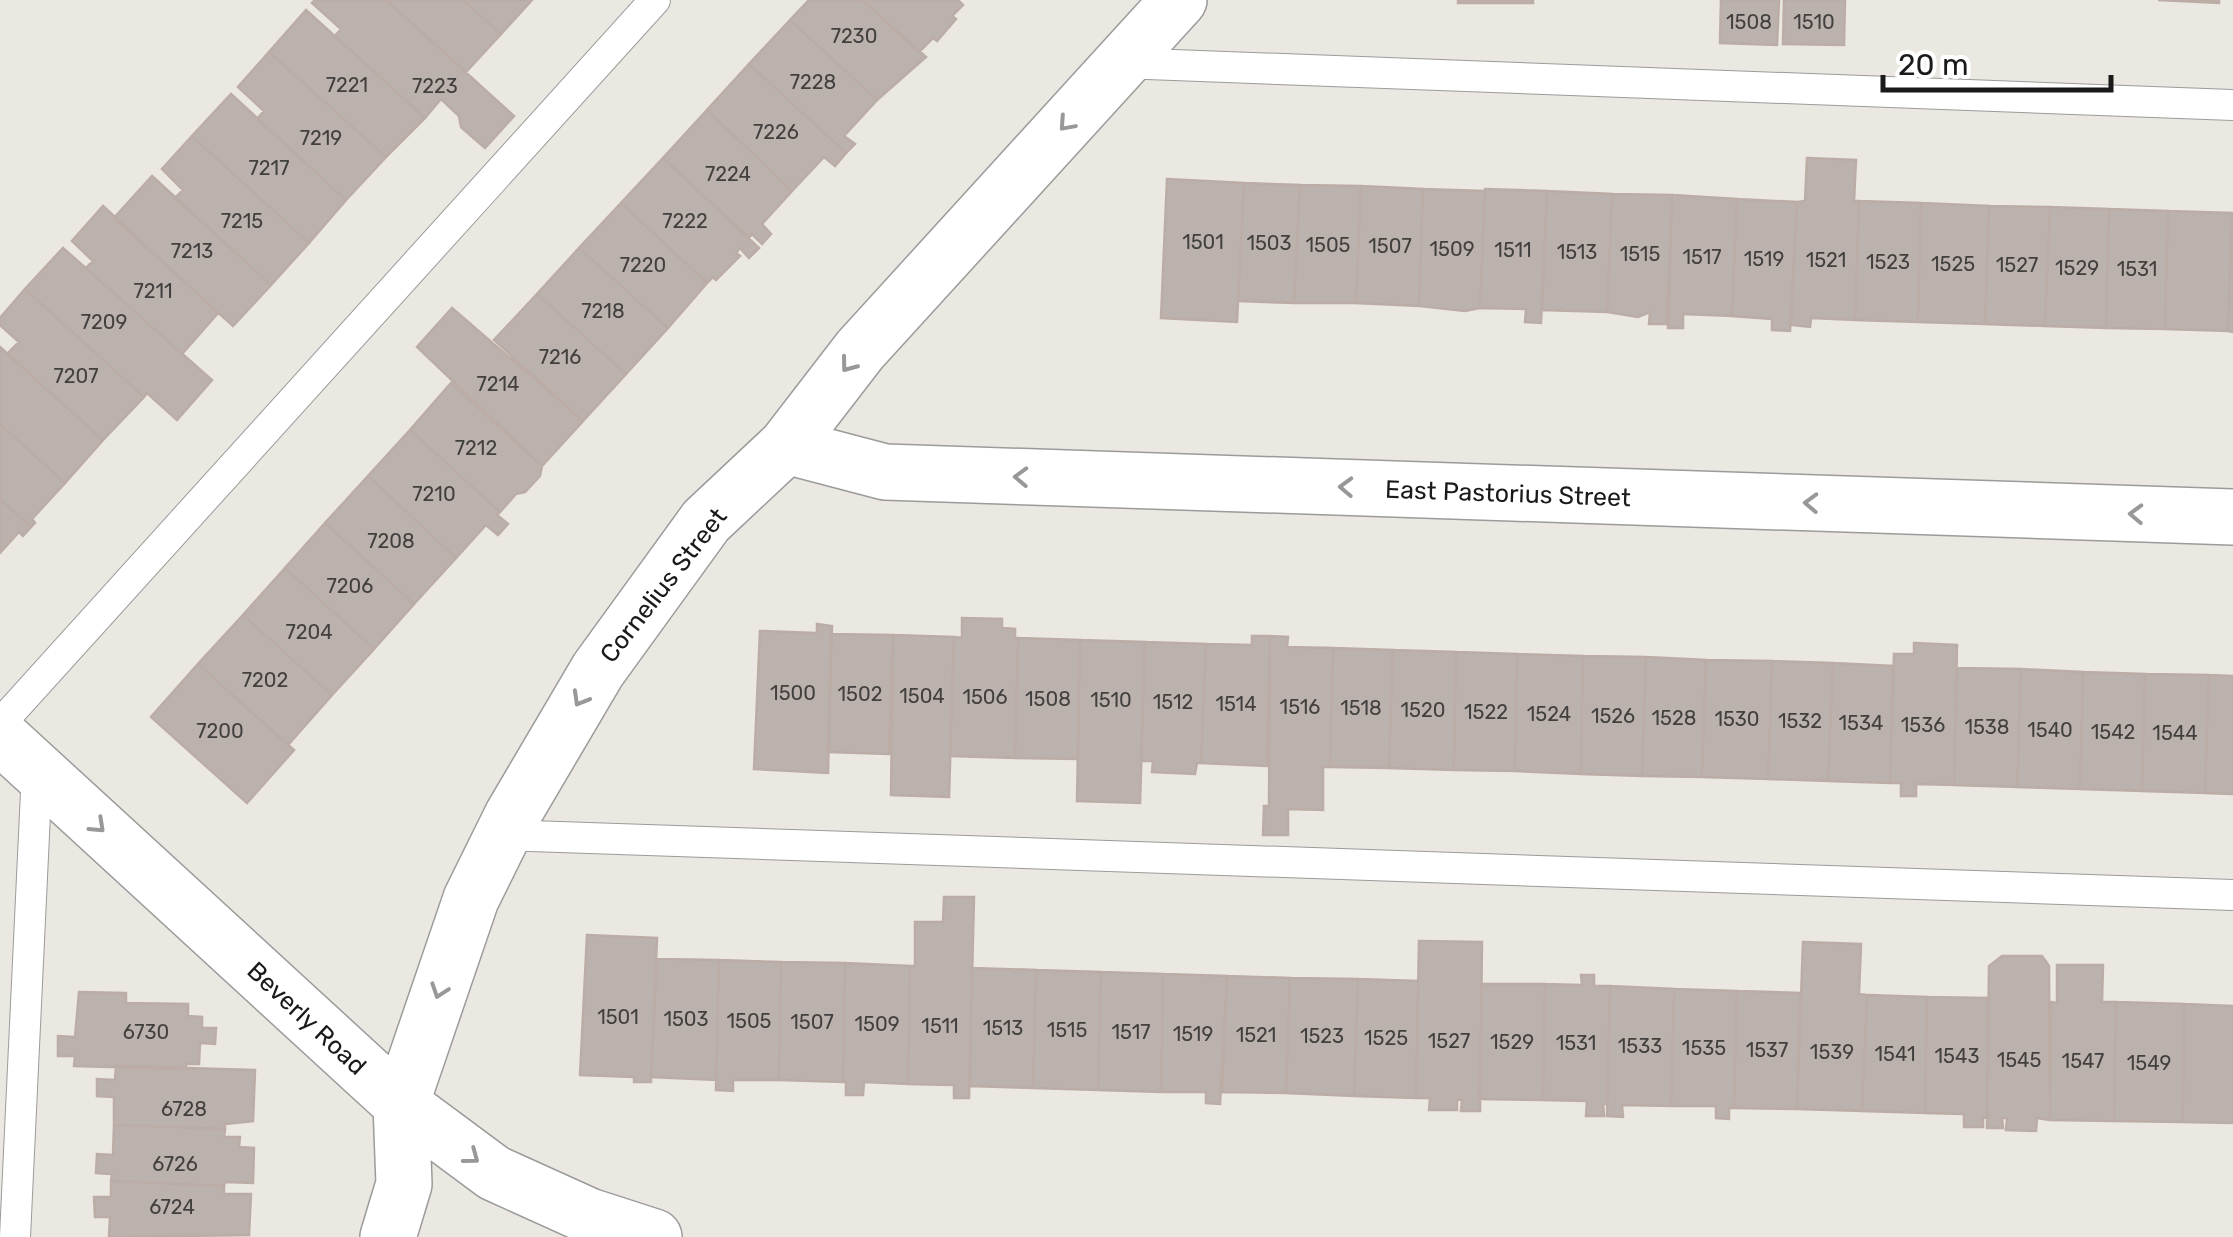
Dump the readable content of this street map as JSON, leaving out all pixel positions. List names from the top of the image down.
{
  "streets": {
    "street": ["East Pastorius Street", "Cornelius Street", "Beverly Road"]
  },
  "crossings": [
    ["East Pastorius Street", "Cornelius Street"],
    ["Cornelius Street", "Beverly Road"]
  ],
  "one_way": ["East Pastorius Street", "Cornelius Street", "Beverly Road"],
  "house_numbers": [
    "1508",
    "1510",
    "7230",
    "7228",
    "7221",
    "7223",
    "7226",
    "7219",
    "7217",
    "7224",
    "7215",
    "7222",
    "1501",
    "1503",
    "1505",
    "1507",
    "1509",
    "1511",
    "7213",
    "1513",
    "1515",
    "1517",
    "1519",
    "1521",
    "1523",
    "1525",
    "7220",
    "1527",
    "1529",
    "1531",
    "7211",
    "7218",
    "7209",
    "7216",
    "7207",
    "7214",
    "7212",
    "7210",
    "7208",
    "7206",
    "7204",
    "7202",
    "1500",
    "1502",
    "1504",
    "1506",
    "1508",
    "1510",
    "1512",
    "1514",
    "1516",
    "1518",
    "1520",
    "1522",
    "1524",
    "1526",
    "1528",
    "1530",
    "1532",
    "1534",
    "1536",
    "1538",
    "1540",
    "7200",
    "1542",
    "1544",
    "1501",
    "1503",
    "1505",
    "1507",
    "1509",
    "1511",
    "1513",
    "1515",
    "6730",
    "1517",
    "1519",
    "1521",
    "1523",
    "1525",
    "1527",
    "1529",
    "1531",
    "1533",
    "1535",
    "1537",
    "1539",
    "1541",
    "1543",
    "1545",
    "1547",
    "1549",
    "6728",
    "6726",
    "6724"
  ],
  "scale_bar": "20 m"
}
